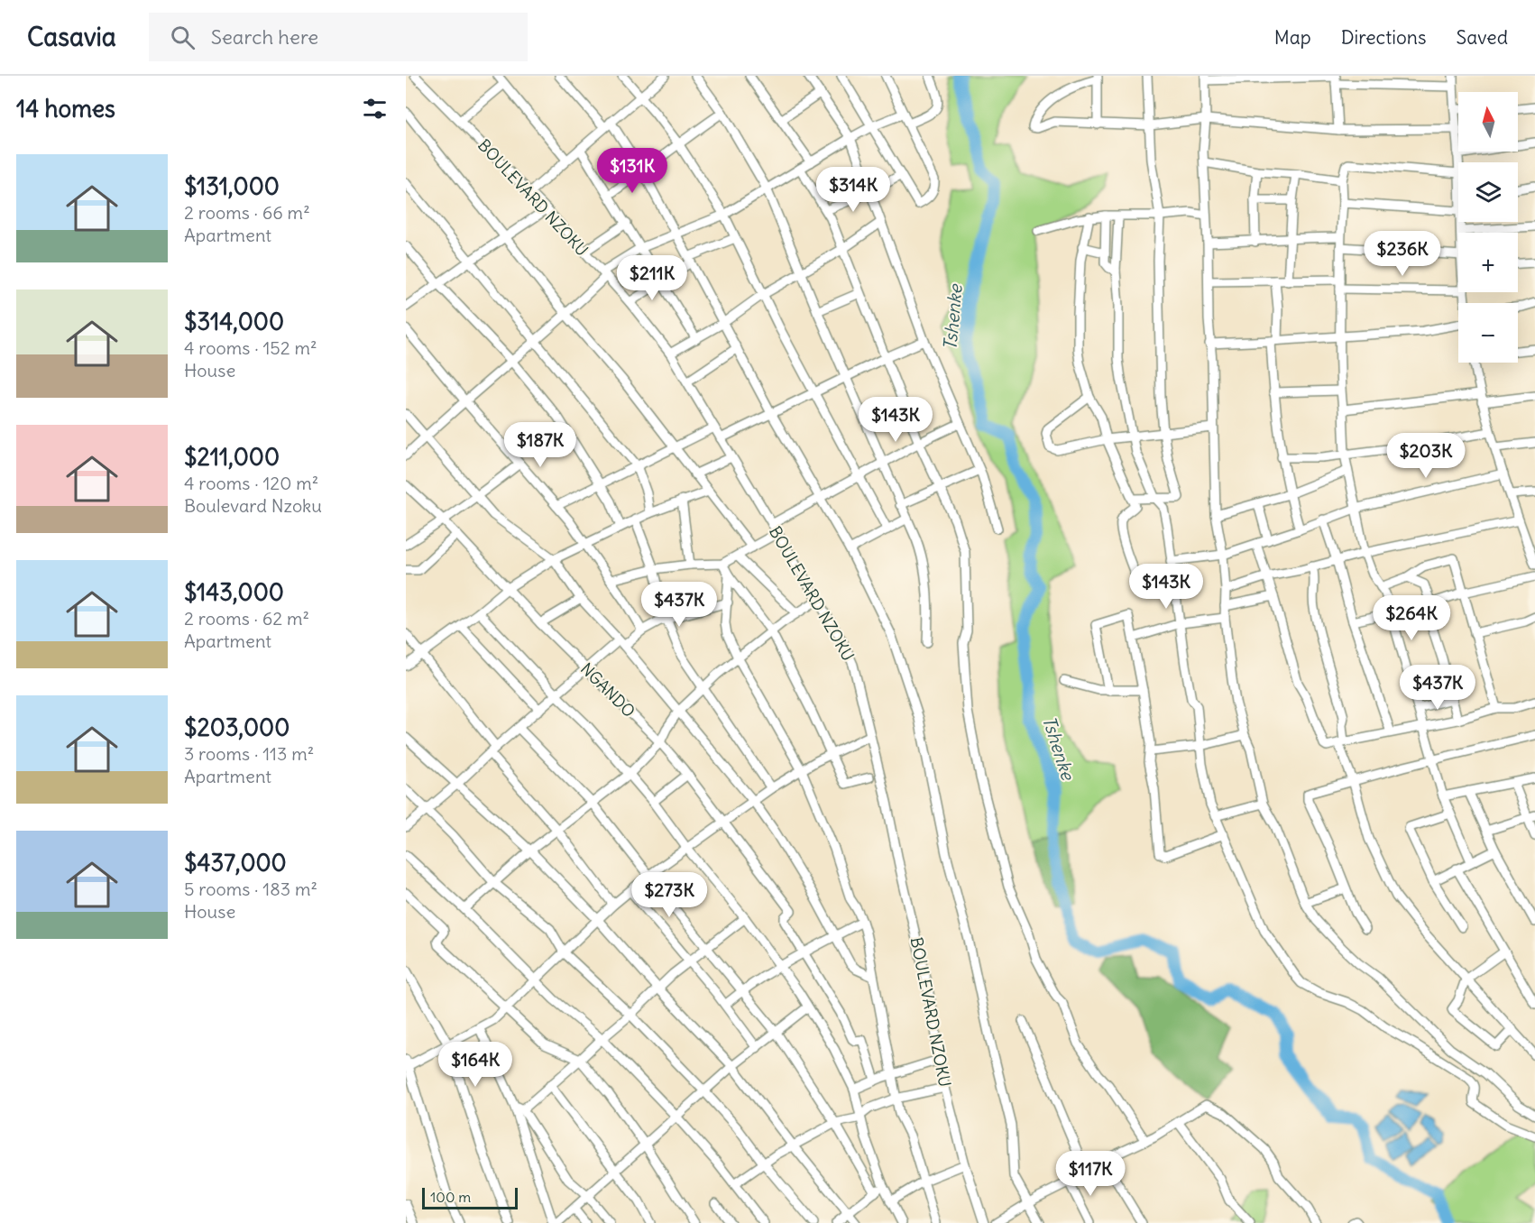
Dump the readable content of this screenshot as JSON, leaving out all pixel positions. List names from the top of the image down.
{
  "streets": {
    "street": ["BOULEVARD NZOKU", "NGANDO"]
  },
  "water": ["Tshenke"],
  "scale_bar": "100 m",
  "north": "top",
  "page": {
    "header": "Casavia",
    "search": "Search here",
    "nav": ["Map", "Directions", "Saved"],
    "heading": "14 homes",
    "map_buttons": ["+", "−"],
    "list": [
      {
        "name": "$131,000",
        "note": "2 rooms · 66 m² · Apartment"
      },
      {
        "name": "$314,000",
        "note": "4 rooms · 152 m² · House"
      },
      {
        "name": "$211,000",
        "note": "4 rooms · 120 m² · Boulevard Nzoku"
      },
      {
        "name": "$143,000",
        "note": "2 rooms · 62 m² · Apartment"
      },
      {
        "name": "$203,000",
        "note": "3 rooms · 113 m² · Apartment"
      },
      {
        "name": "$437,000",
        "note": "5 rooms · 183 m² · House"
      }
    ],
    "price": [
      "$131K",
      "$314K",
      "$236K",
      "$211K",
      "$143K",
      "$187K",
      "$203K",
      "$143K",
      "$437K",
      "$264K",
      "$437K",
      "$273K",
      "$164K",
      "$117K"
    ],
    "scale": "100 m"
  }
}
